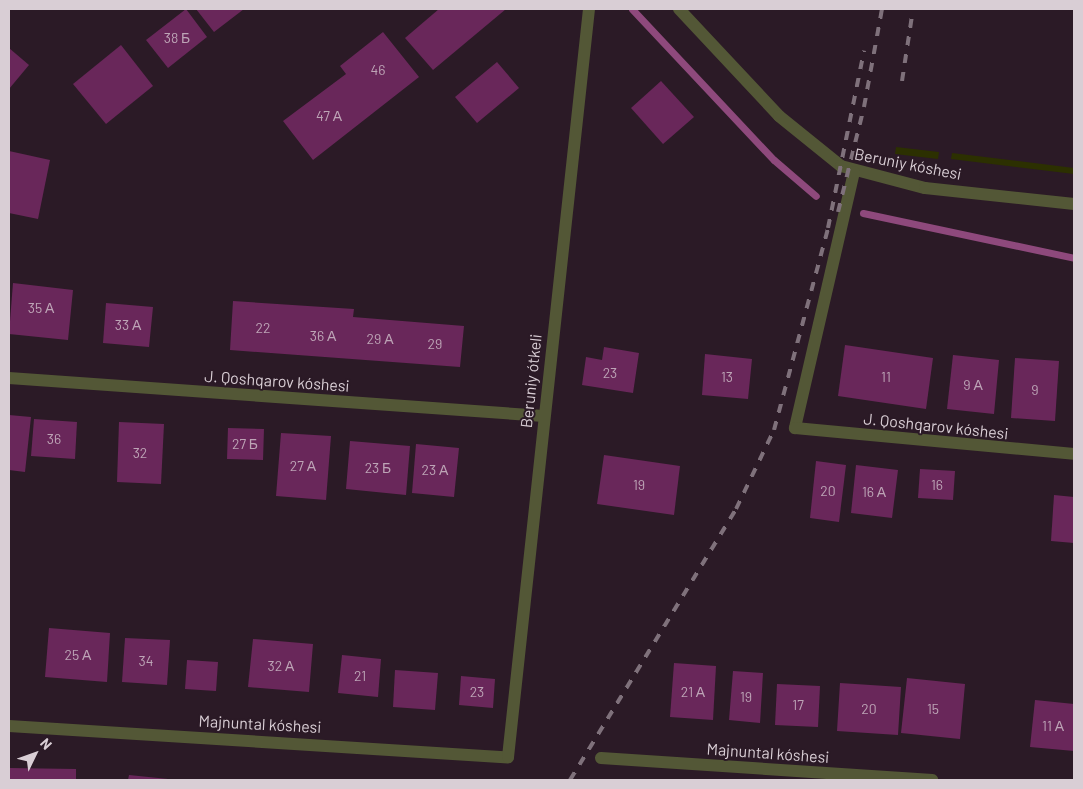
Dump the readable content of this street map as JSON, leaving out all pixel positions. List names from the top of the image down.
{
  "streets": {
    "street": [
      "Beruniy kóshesi",
      "J. Qoshqarov kóshesi",
      "Beruniy ótkeli",
      "Majnuntal kóshesi"
    ]
  },
  "crossings": [
    ["Beruniy kóshesi", "J. Qoshqarov kóshesi"],
    ["J. Qoshqarov kóshesi", "Beruniy ótkeli"],
    ["Beruniy ótkeli", "Majnuntal kóshesi"]
  ],
  "house_numbers": [
    "38 Б",
    "46",
    "47 А",
    "35 А",
    "33 А",
    "22",
    "36 А",
    "29 А",
    "29",
    "23",
    "13",
    "11",
    "9 А",
    "9",
    "36",
    "27 Б",
    "32",
    "27 А",
    "23 Б",
    "23 А",
    "19",
    "16",
    "20",
    "16 А",
    "25 А",
    "34",
    "32 А",
    "21",
    "23",
    "21 А",
    "19",
    "17",
    "20",
    "15",
    "11 А"
  ],
  "north": "top right"
}
